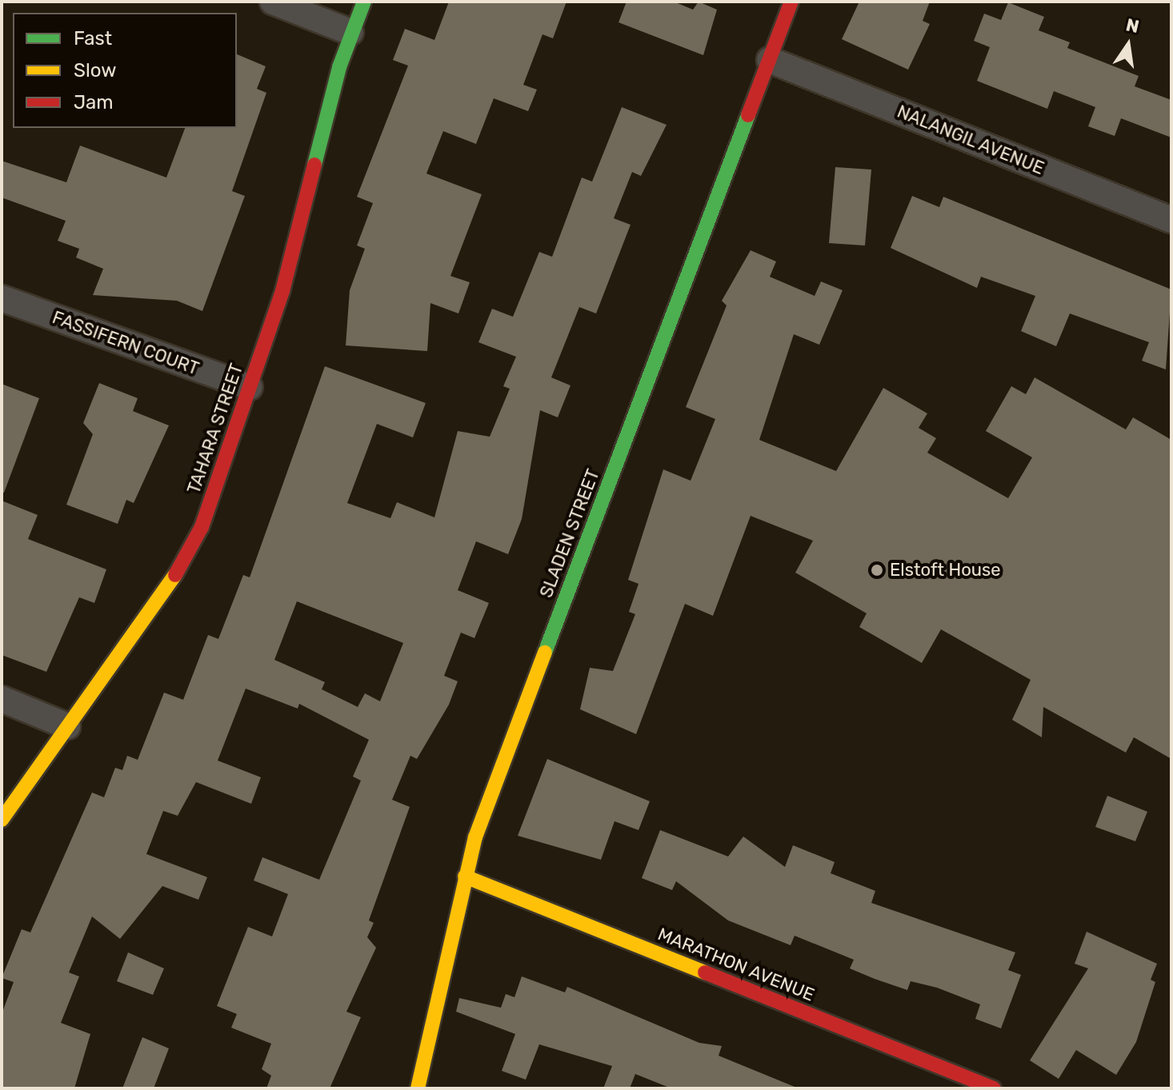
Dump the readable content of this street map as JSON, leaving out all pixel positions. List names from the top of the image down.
{
  "streets": {
    "street": [
      "NALANGIL AVENUE",
      "FASSIFERN COURT",
      "TAHARA STREET",
      "SLADEN STREET",
      "MARATHON AVENUE"
    ]
  },
  "crossings": [
    ["NALANGIL AVENUE", "SLADEN STREET"],
    ["FASSIFERN COURT", "TAHARA STREET"],
    ["SLADEN STREET", "MARATHON AVENUE"]
  ],
  "places": ["Elstoft House"],
  "legend": ["Fast", "Slow", "Jam"],
  "north": "top"
}
